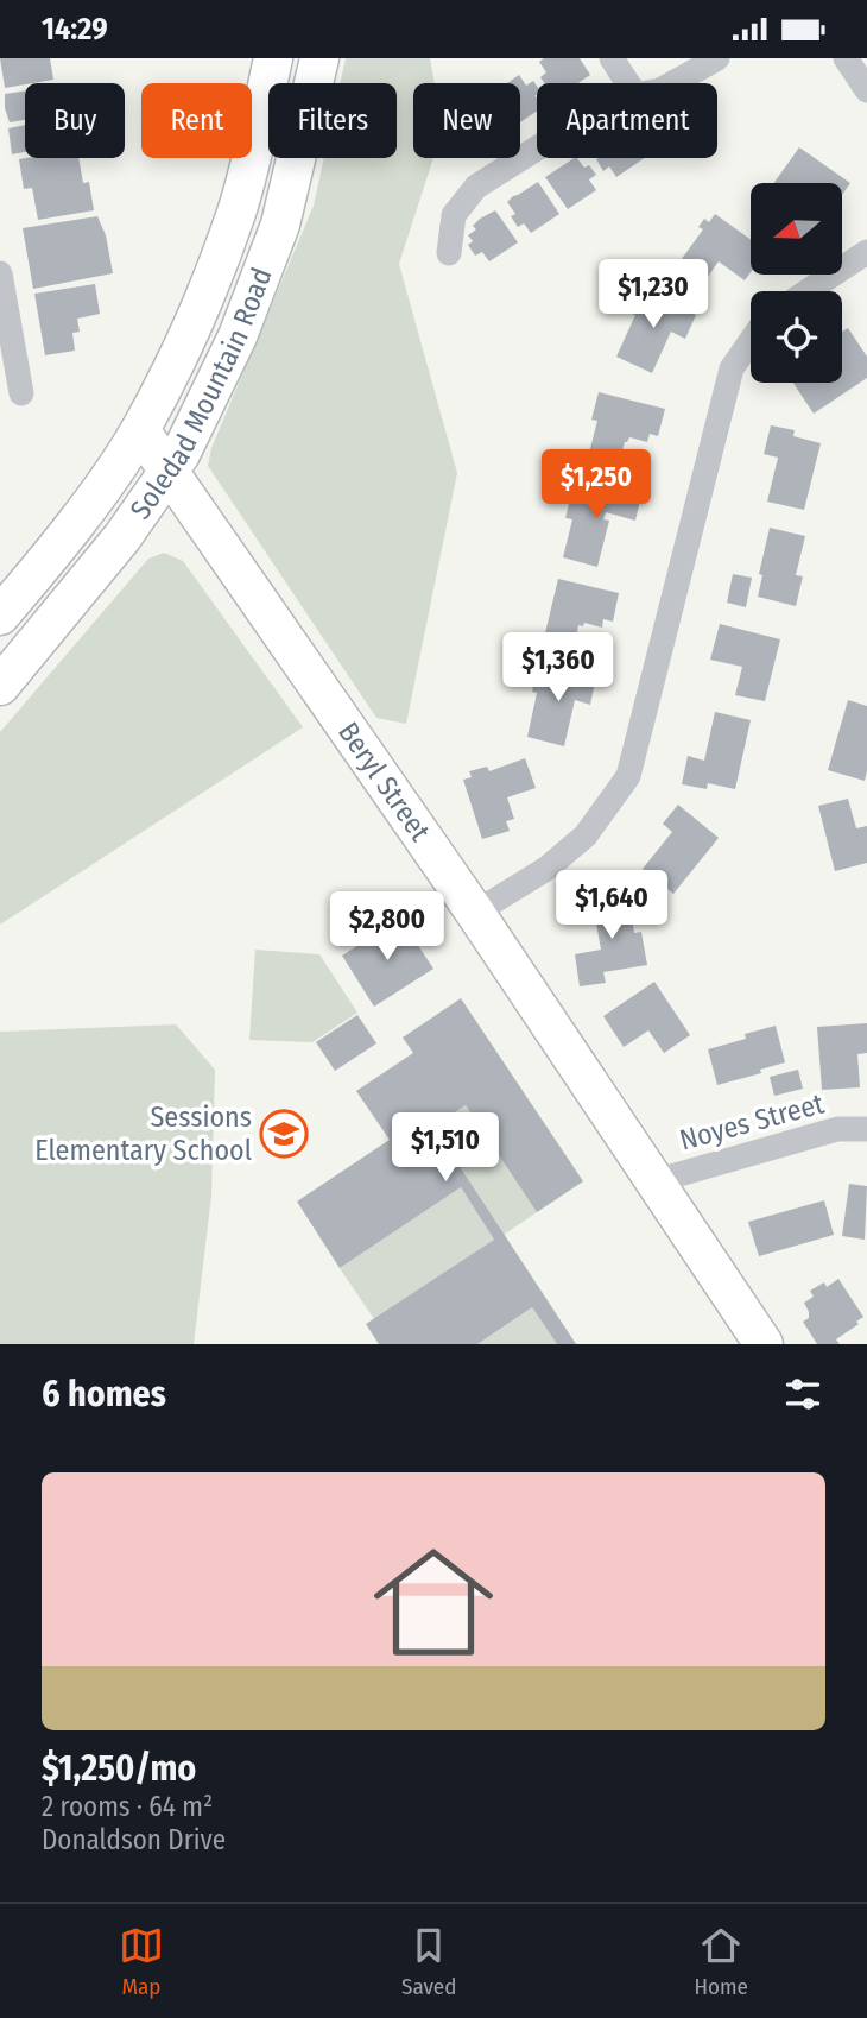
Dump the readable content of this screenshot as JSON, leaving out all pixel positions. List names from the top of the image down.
{
  "streets": {
    "main road": ["Soledad Mountain Road", "Beryl Street"],
    "street": ["Noyes Street"]
  },
  "crossings": [
    ["Soledad Mountain Road", "Beryl Street"],
    ["Beryl Street", "Noyes Street"]
  ],
  "places": {
    "school or university": ["Sessions Elementary School"]
  },
  "north": "left",
  "page": {
    "status": "14:29",
    "chip": [
      "Buy",
      "Rent",
      "Filters",
      "New",
      "Apartment"
    ],
    "price": [
      "$1,230",
      "$1,250",
      "$1,360",
      "$1,640",
      "$2,800",
      "$1,510"
    ],
    "heading": "6 homes",
    "list": [
      {
        "name": "$1,250/mo",
        "note": "2 rooms · 64 m² · Donaldson Drive"
      }
    ],
    "tabs": ["Map", "Saved", "Home"]
  }
}
